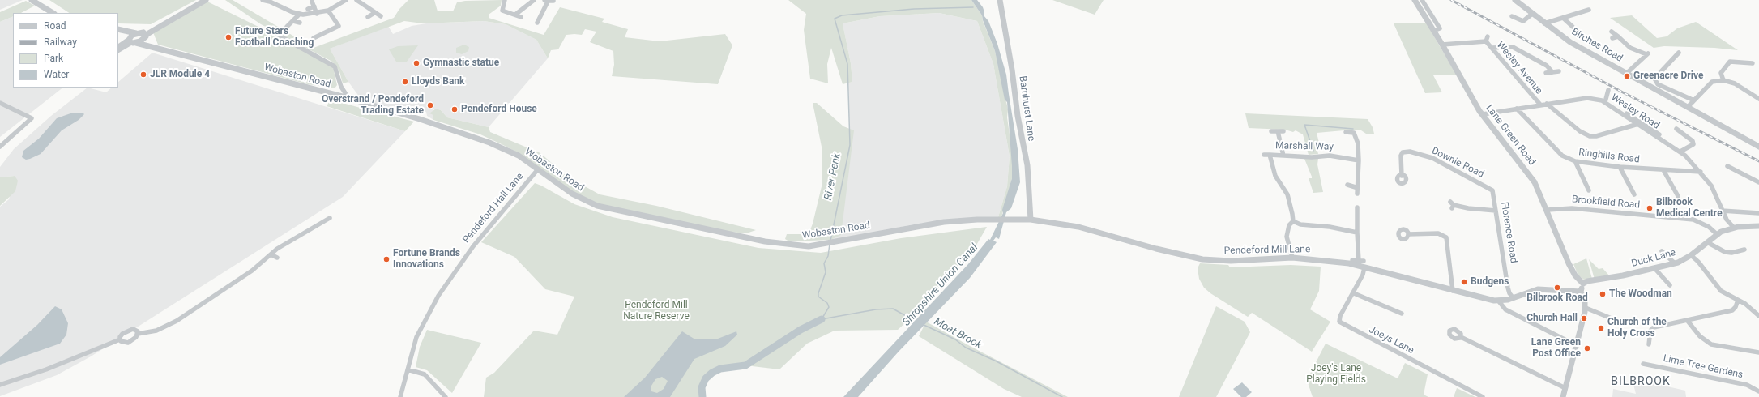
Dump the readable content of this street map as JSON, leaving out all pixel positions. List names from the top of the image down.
{
  "streets": {
    "street": [
      "Birches Road",
      "Wesley Avenue",
      "Wobaston Road",
      "Barnhurst Lane",
      "Wesley Road",
      "Lane Green Road",
      "Marshall Way",
      "Ringhills Road",
      "Downie Road",
      "Brookfield Road",
      "Pendeford Hall Lane",
      "Florence Road",
      "Pendeford Mill Lane",
      "Duck Lane",
      "Joeys Lane",
      "Lime Tree Gardens"
    ]
  },
  "crossings": [
    ["Wesley Avenue", "Wesley Road"],
    ["Wobaston Road", "Barnhurst Lane"],
    ["Wobaston Road", "Pendeford Hall Lane"],
    ["Wobaston Road", "Pendeford Mill Lane"],
    ["Barnhurst Lane", "Pendeford Mill Lane"],
    ["Wesley Road", "Lane Green Road"],
    ["Wesley Road", "Ringhills Road"],
    ["Wesley Road", "Duck Lane"],
    ["Lane Green Road", "Brookfield Road"],
    ["Lane Green Road", "Duck Lane"],
    ["Downie Road", "Florence Road"],
    ["Brookfield Road", "Duck Lane"],
    ["Florence Road", "Pendeford Mill Lane"],
    ["Pendeford Mill Lane", "Joeys Lane"]
  ],
  "districts": ["BILBROOK"],
  "water": ["River Penk", "Shropshire Union Canal", "Moat Brook"],
  "parks": ["Pendeford Mill Nature Reserve", "Joey's Lane Playing Fields"],
  "places": [
    "Future Stars Football Coaching",
    "Gymnastic statue",
    "JLR Module 4",
    "Greenacre Drive",
    "Lloyds Bank",
    "Overstrand / Pendeford Trading Estate",
    "Pendeford House",
    "Bilbrook Medical Centre",
    "Fortune Brands Innovations",
    "Budgens",
    "Bilbrook Road",
    "The Woodman",
    "Church Hall",
    "Church of the Holy Cross",
    "Lane Green Post Office"
  ],
  "legend": [
    "Road",
    "Railway",
    "Park",
    "Water"
  ]
}
